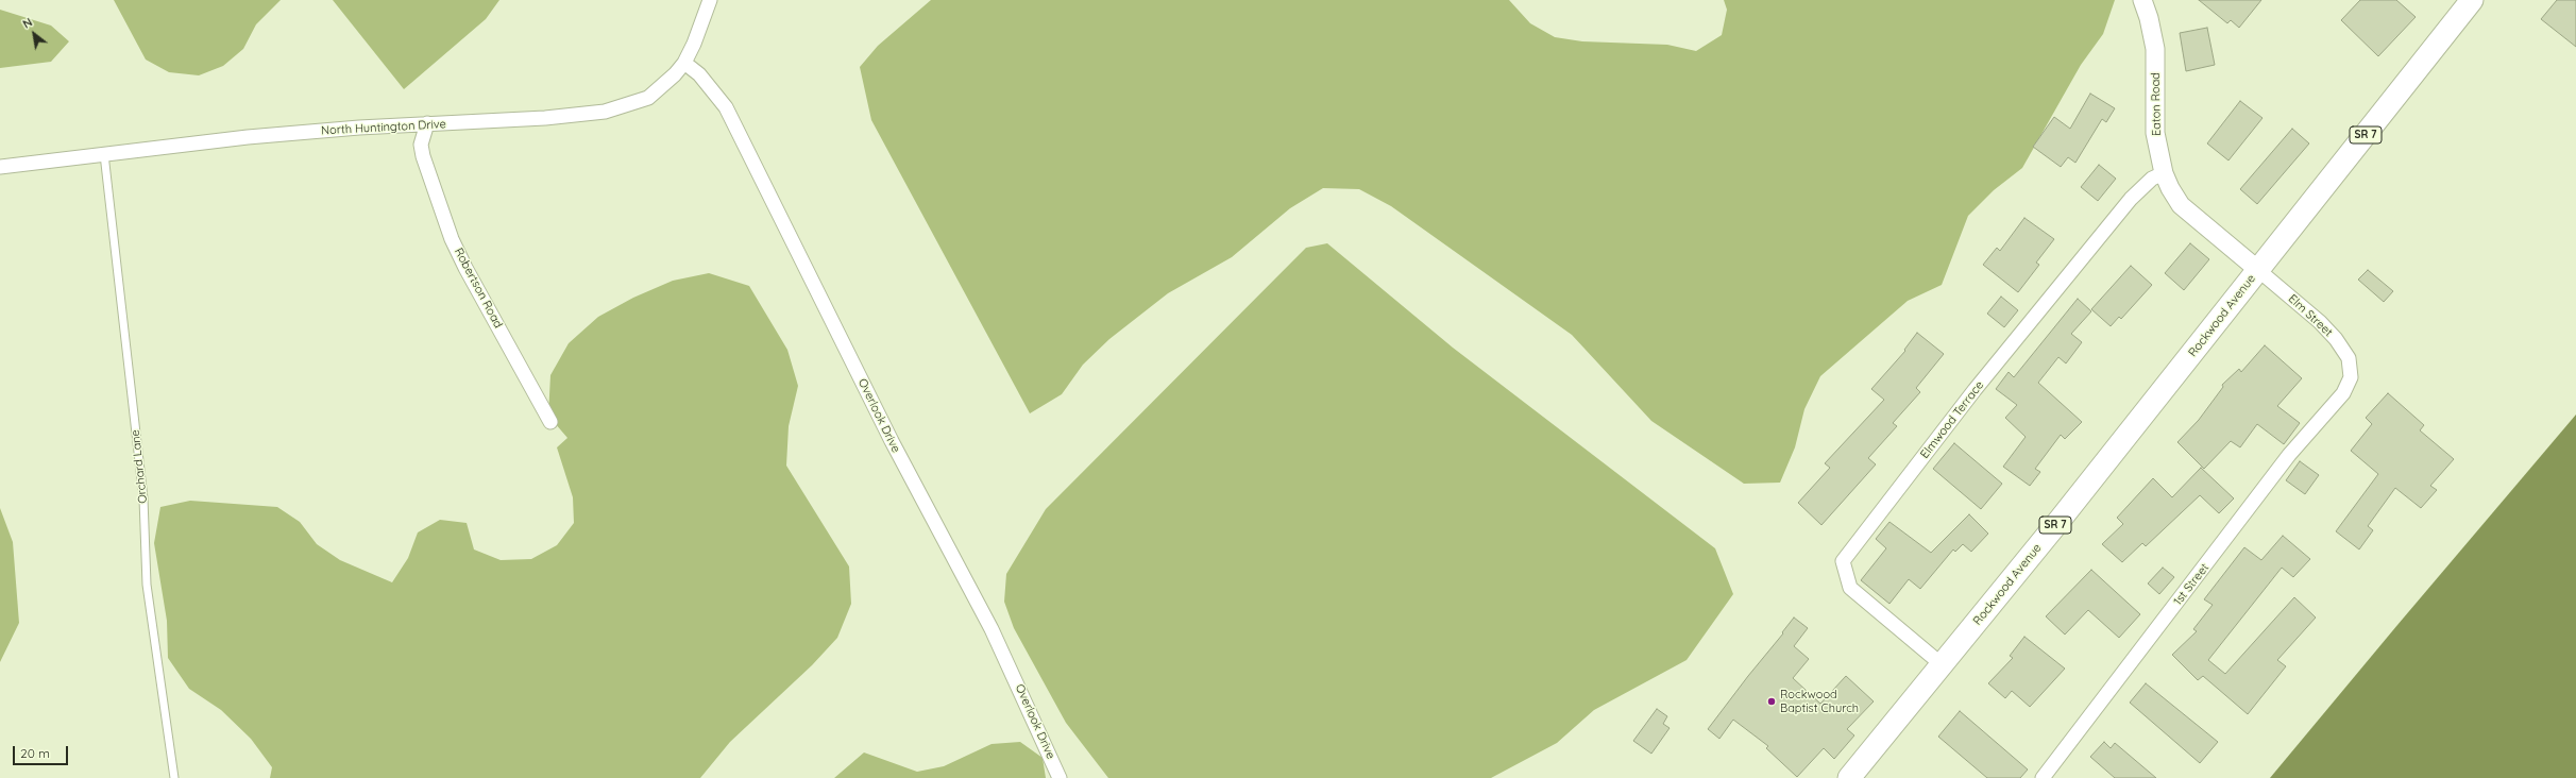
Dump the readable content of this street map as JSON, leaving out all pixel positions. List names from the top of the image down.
{
  "streets": {
    "main road": ["SR 7", "Rockwood Avenue"],
    "street": [
      "Eaton Road",
      "North Huntington Drive",
      "Robertson Road",
      "Elm Street",
      "Overlook Drive",
      "Elmwood Terrace",
      "1st Street"
    ],
    "lane": ["Orchard Lane"]
  },
  "crossings": [
    ["Eaton Road", "SR 7"],
    ["Eaton Road", "Rockwood Avenue"],
    ["Eaton Road", "Elm Street"],
    ["Eaton Road", "Elmwood Terrace"],
    ["North Huntington Drive", "Robertson Road"],
    ["North Huntington Drive", "Overlook Drive"],
    ["North Huntington Drive", "Orchard Lane"],
    ["SR 7", "Rockwood Avenue"],
    ["SR 7", "Elm Street"],
    ["Rockwood Avenue", "Elm Street"],
    ["Rockwood Avenue", "Elmwood Terrace"],
    ["Elm Street", "1st Street"]
  ],
  "places": ["Rockwood Baptist Church"],
  "scale_bar": "20 m",
  "north": "top left"
}
